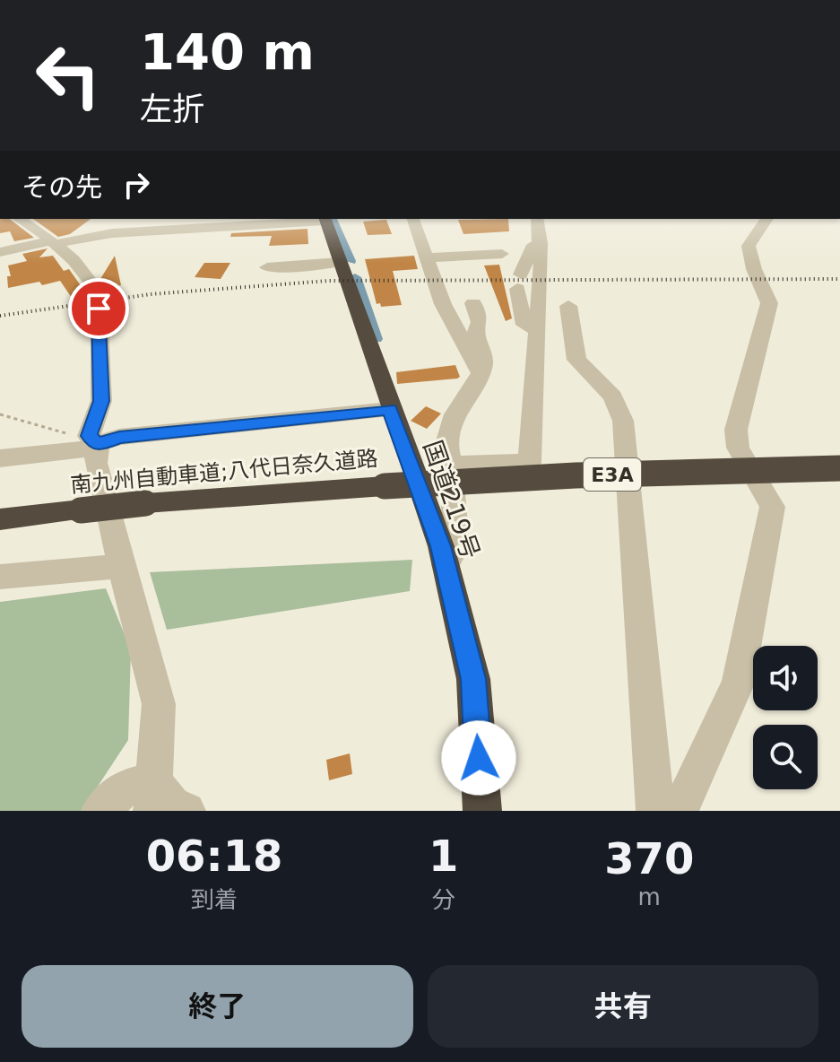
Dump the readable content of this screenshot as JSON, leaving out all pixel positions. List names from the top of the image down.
{
  "streets": {
    "highway": ["南九州自動車道;八代日奈久道路", "E3A", "国道219号"]
  },
  "page": {
    "turn": ["140 m", "左折"],
    "then": "その先",
    "eta": [
      "06:18",
      "到着",
      "1",
      "分",
      "370",
      "m"
    ],
    "buttons": ["終了", "共有"]
  }
}
